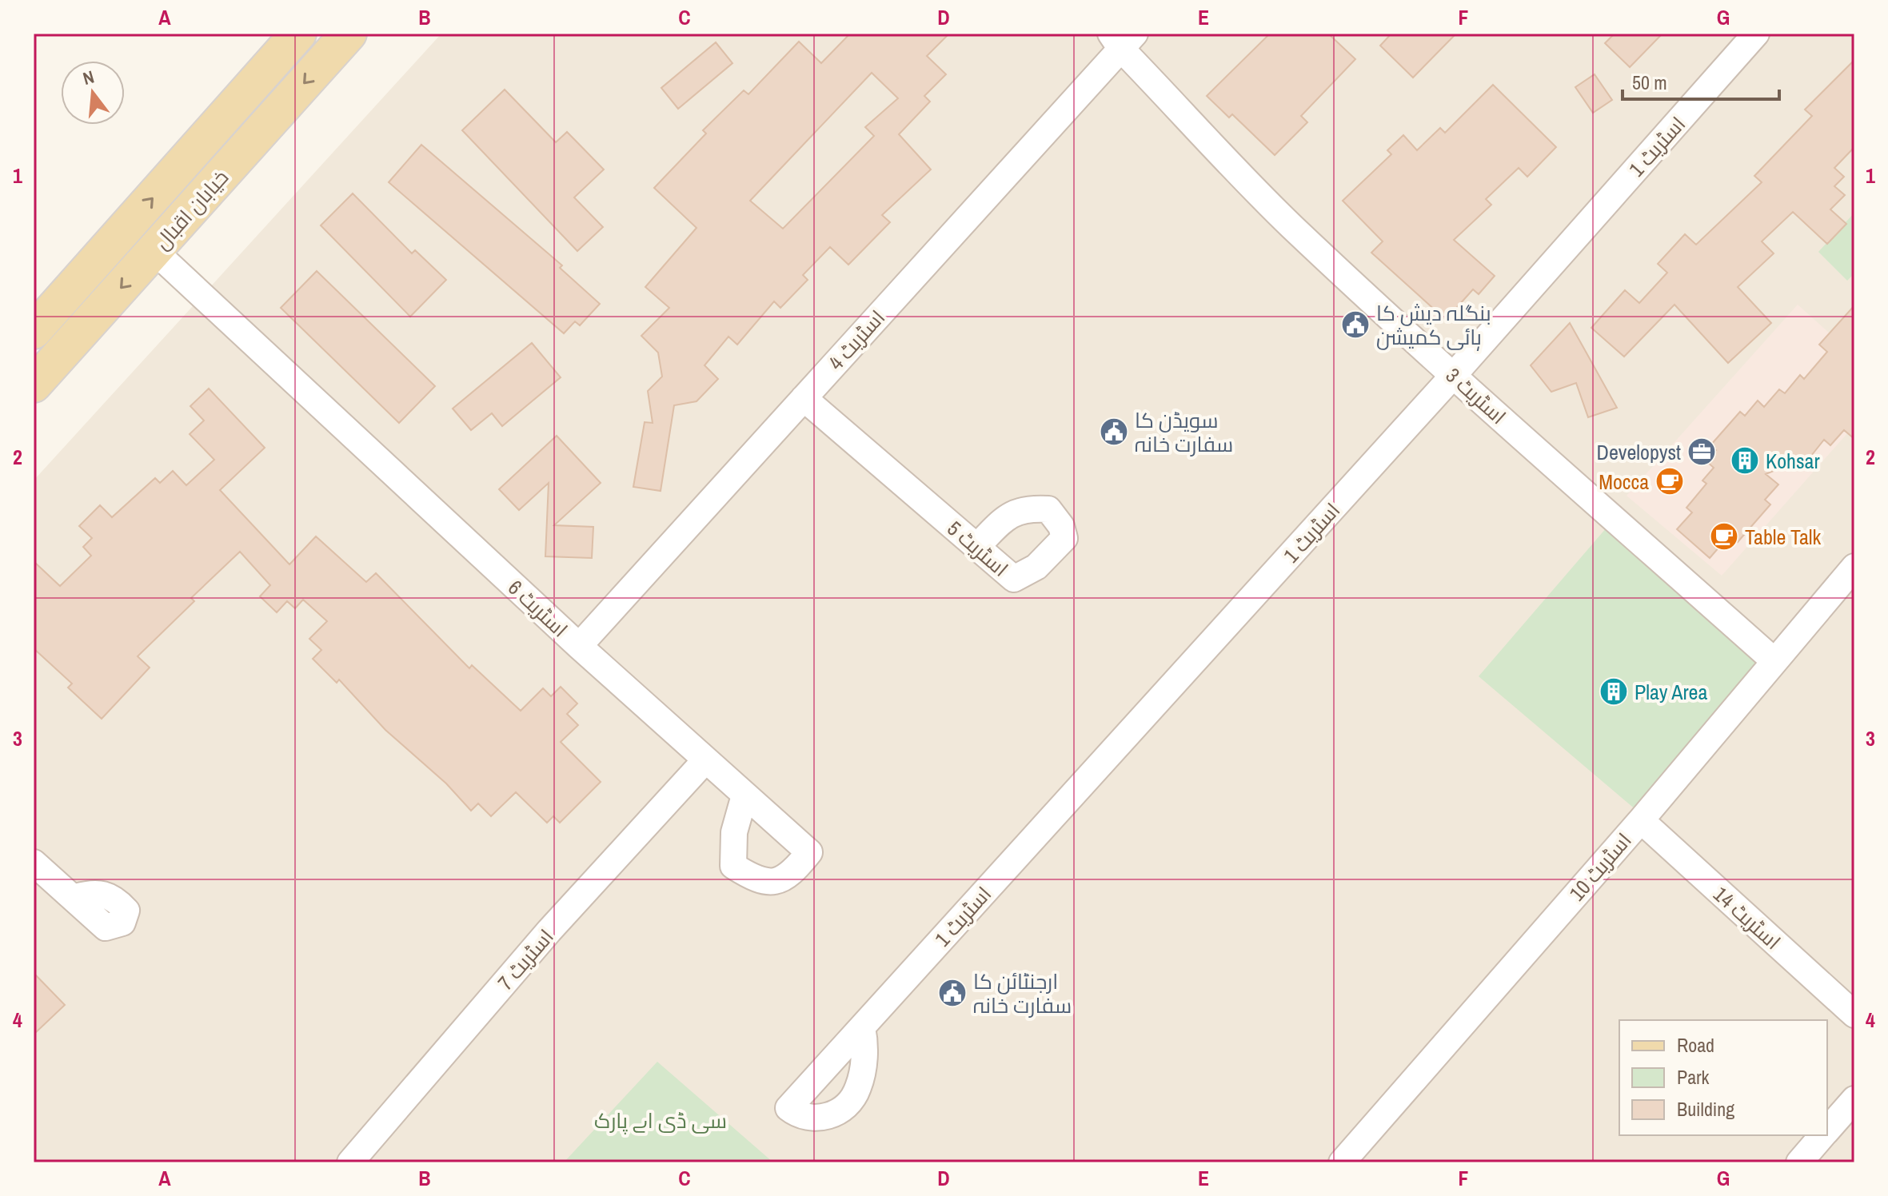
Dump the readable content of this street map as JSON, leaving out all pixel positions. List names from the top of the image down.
{
  "streets": {
    "main road": ["خیابان اقبال"],
    "street": [
      "اسٹریٹ 1",
      "اسٹریٹ 4",
      "اسٹریٹ 3",
      "اسٹریٹ 5",
      "اسٹریٹ 6",
      "اسٹریٹ 10",
      "اسٹریٹ 14",
      "اسٹریٹ 7"
    ]
  },
  "crossings": [
    ["اسٹریٹ 1", "اسٹریٹ 3"],
    ["خیابان اقبال", "اسٹریٹ 6"],
    ["اسٹریٹ 4", "اسٹریٹ 3"],
    ["اسٹریٹ 4", "اسٹریٹ 5"],
    ["اسٹریٹ 4", "اسٹریٹ 6"],
    ["اسٹریٹ 3", "اسٹریٹ 10"],
    ["اسٹریٹ 6", "اسٹریٹ 7"],
    ["اسٹریٹ 10", "اسٹریٹ 14"]
  ],
  "parks": ["سی ڈی اے پارک"],
  "places": {
    "public building": ["بنگلہ دیش کا ہائی کمیشن", "سویڈن کا سفارت خانہ", "ارجنٹائن کا سفارت خانہ"],
    "office": ["Developyst"],
    "building": ["Kohsar", "Play Area"],
    "cafe": ["Mocca", "Table Talk"]
  },
  "legend": ["Road", "Park", "Building"],
  "scale_bar": "50 m",
  "north": "top",
  "grid": {
    "columns": [
      "A",
      "B",
      "C",
      "D",
      "E",
      "F",
      "G"
    ],
    "rows": [
      "1",
      "2",
      "3",
      "4"
    ]
  }
}
